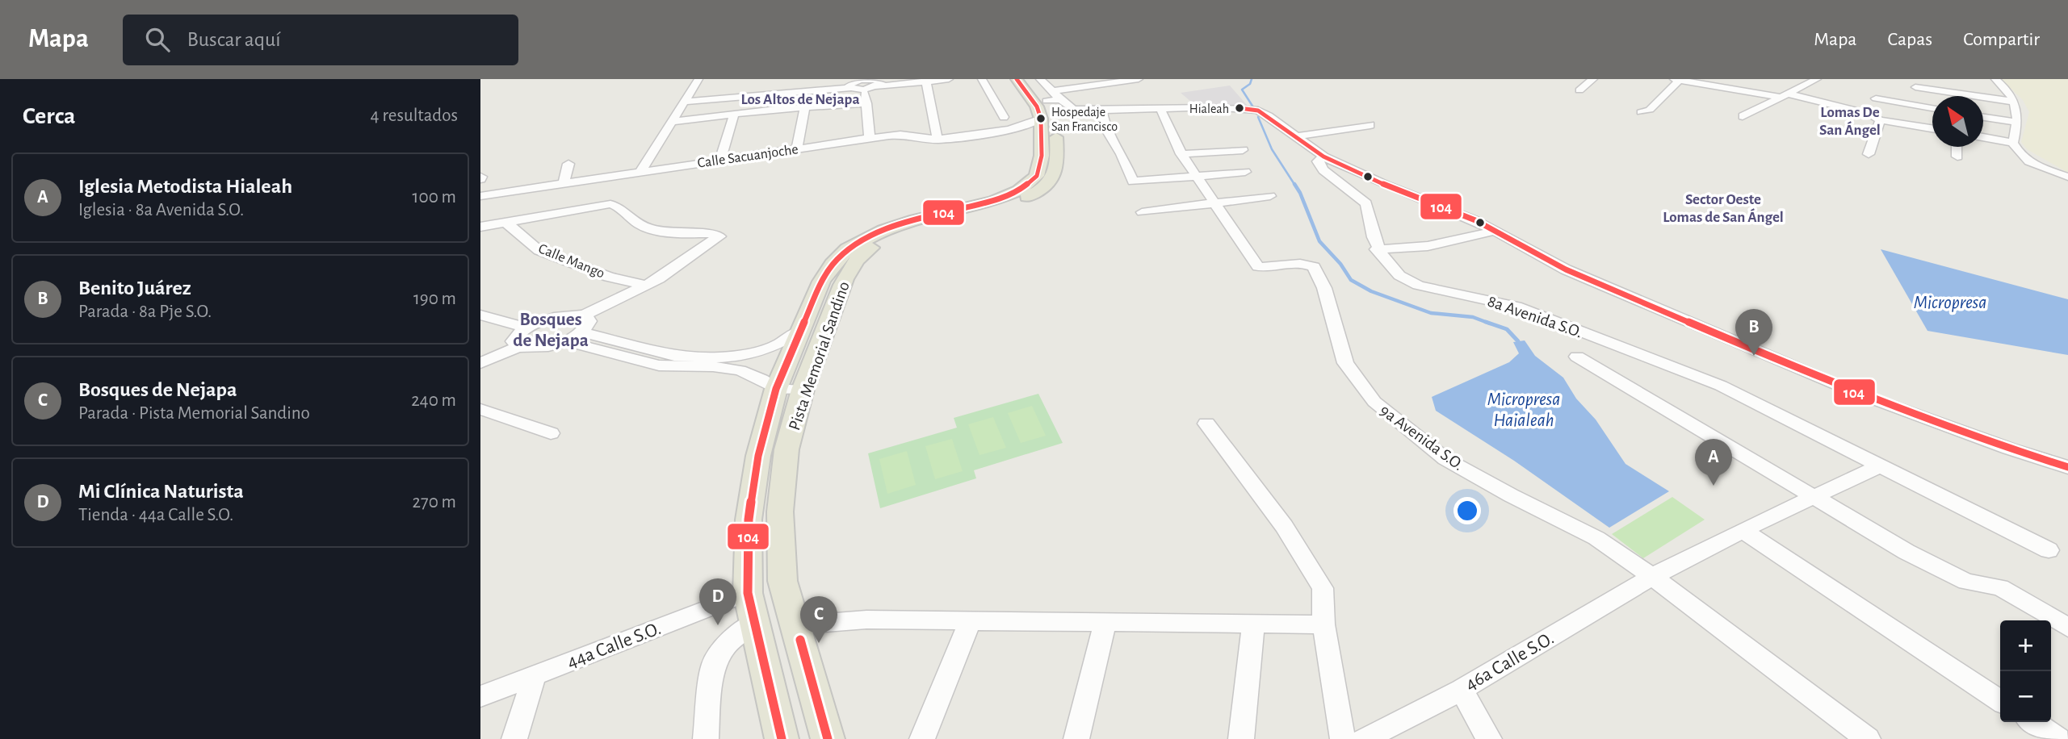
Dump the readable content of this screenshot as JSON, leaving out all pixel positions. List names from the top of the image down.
{
  "streets": {
    "main road": ["Pista Memorial Sandino"],
    "street": [
      "Calle Sacuanjoche",
      "Calle Mango",
      "8a Avenida S.O.",
      "9a Avenida S.O.",
      "44a Calle S.O.",
      "46a Calle S.O."
    ]
  },
  "crossings": [
    ["Calle Sacuanjoche", "Pista Memorial Sandino"],
    ["8a Avenida S.O.", "46a Calle S.O."],
    ["Pista Memorial Sandino", "44a Calle S.O."],
    ["9a Avenida S.O.", "46a Calle S.O."]
  ],
  "districts": [
    "Los Altos de Nejapa",
    "Lomas De San Ángel",
    "Sector Oeste Lomas de San Ángel",
    "Bosques de Nejapa"
  ],
  "water": ["Micropresa", "Micropresa Haialeah"],
  "places": ["Hialeah", "Hospedaje San Francisco"],
  "lines": ["transit line 104"],
  "north": "top left",
  "page": {
    "header": "Mapa",
    "search": "Buscar aquí",
    "nav": ["Mapa", "Capas", "Compartir"],
    "heading": ["Cerca", "4 resultados"],
    "list": [
      {
        "mark": "A",
        "name": "Iglesia Metodista Hialeah",
        "note": "Iglesia · 8a Avenida S.O.",
        "value": "100 m"
      },
      {
        "mark": "B",
        "name": "Benito Juárez",
        "note": "Parada · 8a Pje S.O.",
        "value": "190 m"
      },
      {
        "mark": "C",
        "name": "Bosques de Nejapa",
        "note": "Parada · Pista Memorial Sandino",
        "value": "240 m"
      },
      {
        "mark": "D",
        "name": "Mi Clínica Naturista",
        "note": "Tienda · 44a Calle S.O.",
        "value": "270 m"
      }
    ],
    "pins": [
      "B",
      "A",
      "D",
      "C"
    ],
    "map_buttons": ["+", "−"]
  }
}
